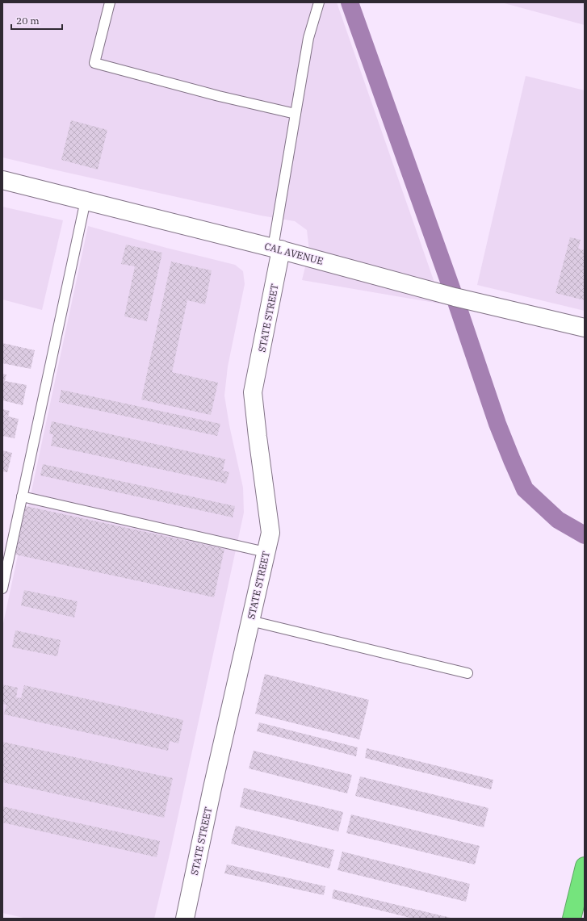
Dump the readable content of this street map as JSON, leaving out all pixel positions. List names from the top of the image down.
{
  "streets": {
    "street": ["CAL AVENUE", "STATE STREET"]
  },
  "crossings": [
    ["CAL AVENUE", "STATE STREET"]
  ],
  "scale_bar": "20 m"
}
